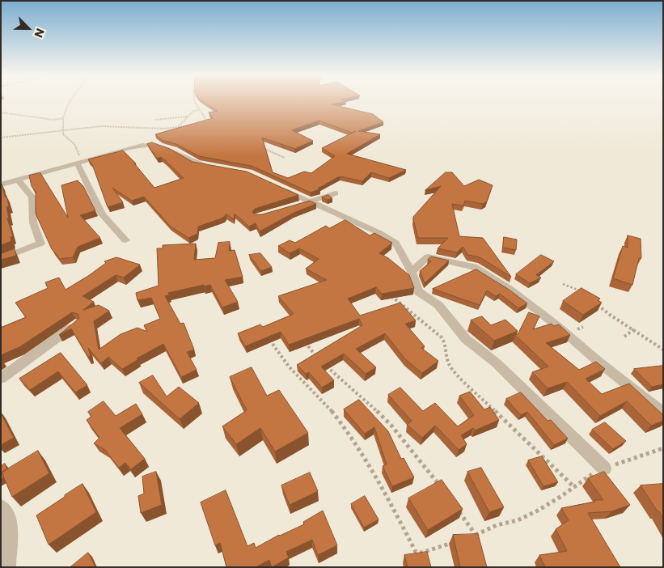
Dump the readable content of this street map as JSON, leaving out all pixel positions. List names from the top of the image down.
{
  "north": "bottom right"
}
